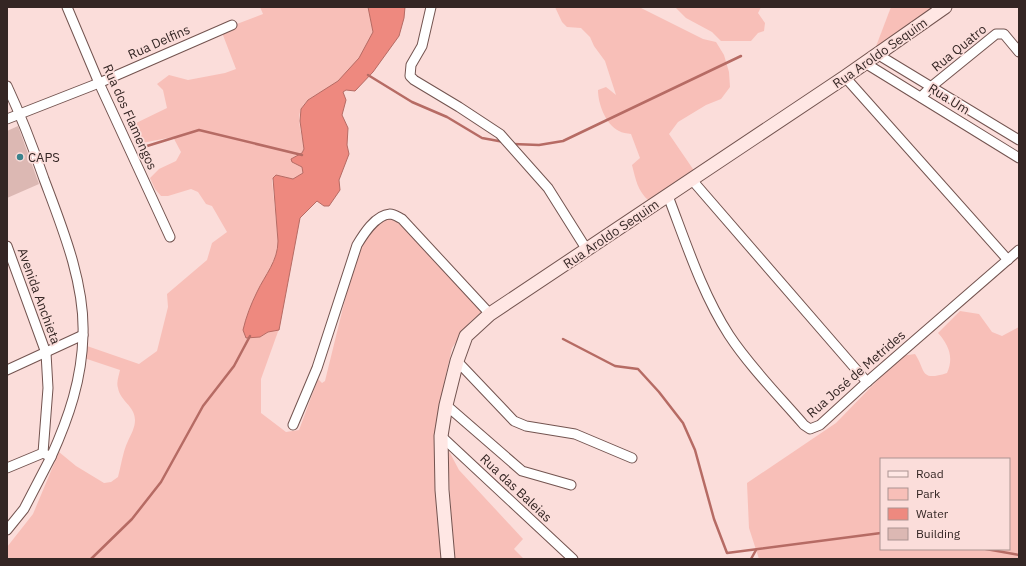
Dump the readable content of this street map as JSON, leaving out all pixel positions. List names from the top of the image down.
{
  "streets": {
    "street": [
      "Rua Delfins",
      "Rua Quatro",
      "Rua Aroldo Sequim",
      "Rua Um",
      "Rua dos Flamengos",
      "Avenida Anchieta",
      "Rua José de Metrides",
      "Rua das Baleias"
    ]
  },
  "crossings": [
    ["Rua Delfins", "Rua dos Flamengos"],
    ["Rua Quatro", "Rua Um"],
    ["Rua Aroldo Sequim", "Rua Um"],
    ["Rua Aroldo Sequim", "Rua José de Metrides"],
    ["Rua Aroldo Sequim", "Rua das Baleias"]
  ],
  "places": ["CAPS"],
  "legend": [
    "Road",
    "Park",
    "Water",
    "Building"
  ]
}
